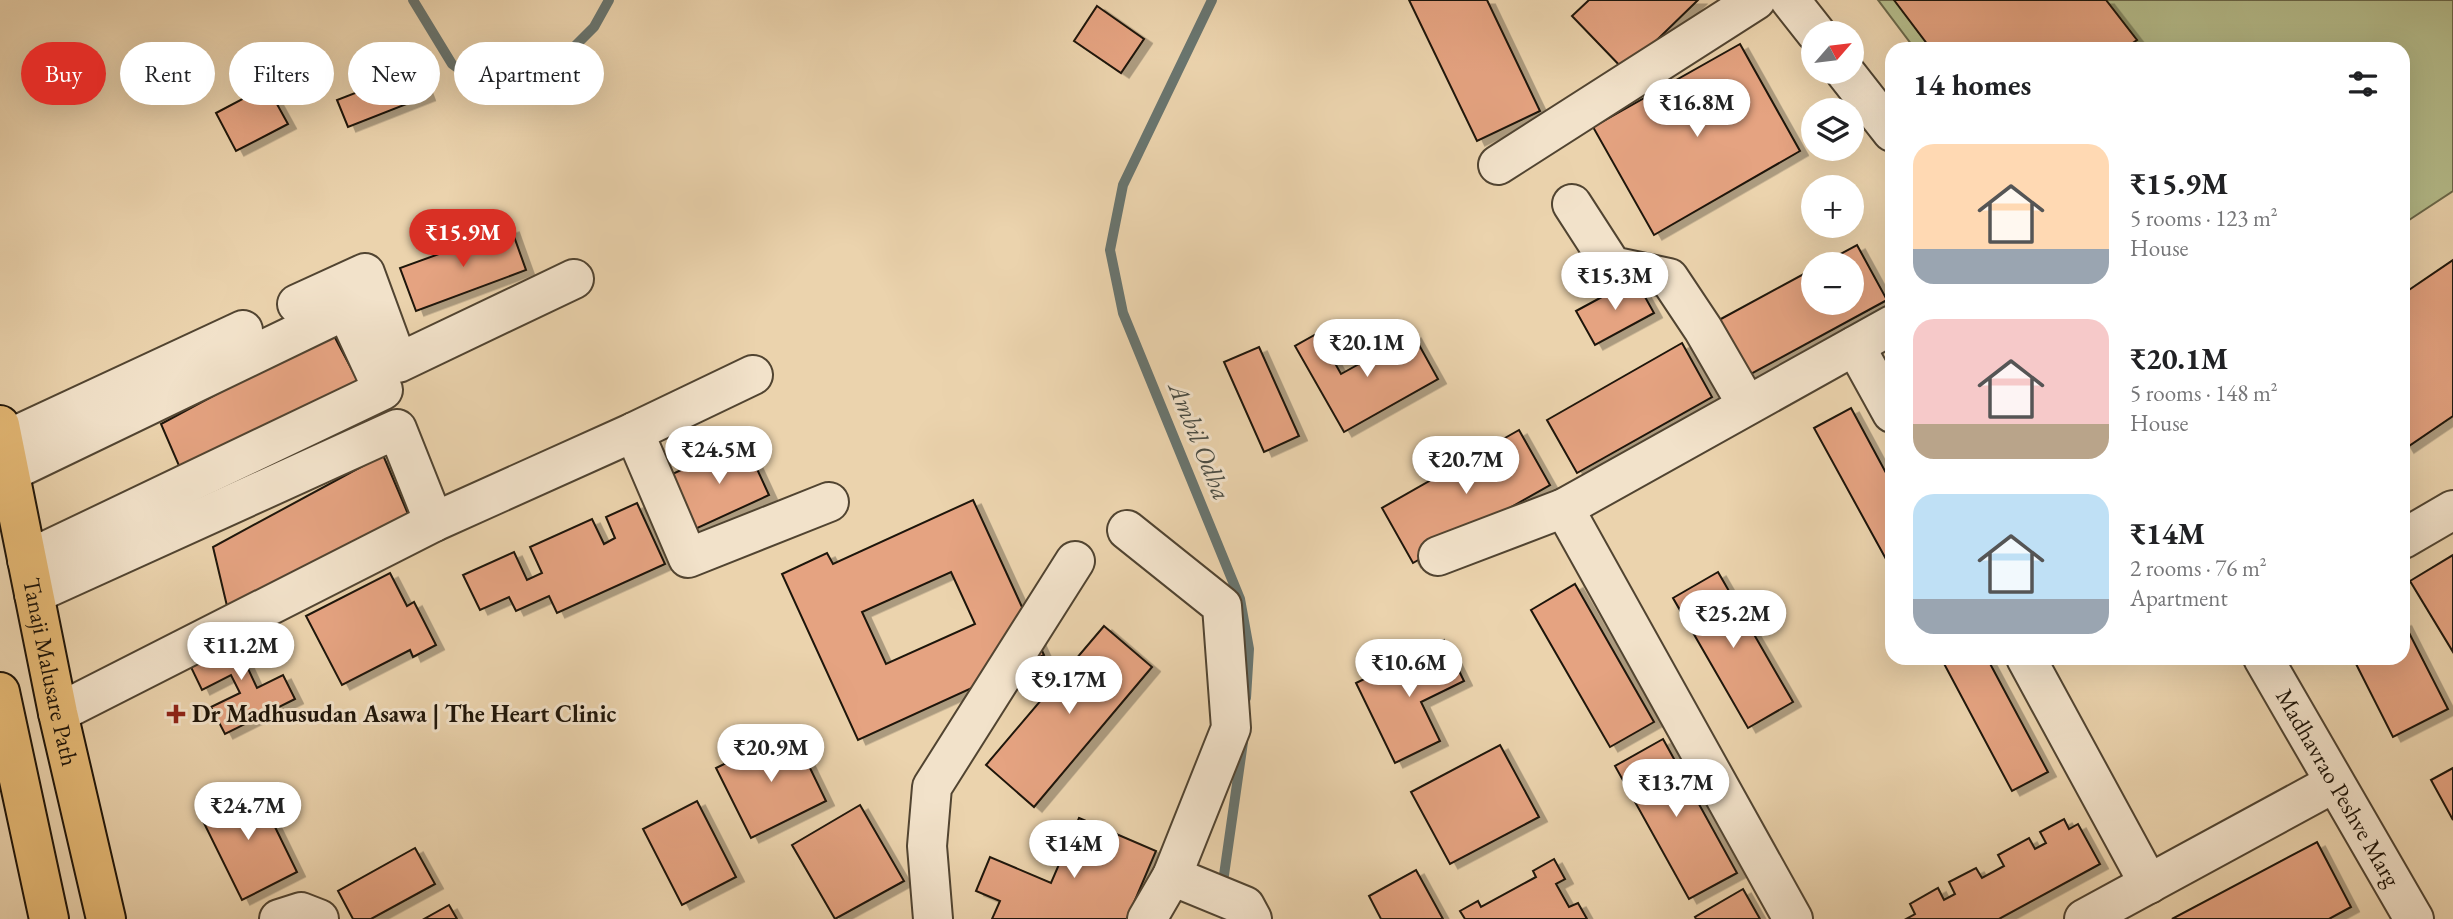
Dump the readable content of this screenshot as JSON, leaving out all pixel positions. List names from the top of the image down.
{
  "streets": {
    "main road": ["Tanaji Malusare Path"],
    "street": ["Madhavrao Peshve Marg"]
  },
  "water": ["Ambil Odha"],
  "places": {
    "health": ["Dr Madhusudan Asawa | The Heart Clinic"]
  },
  "north": "top right",
  "page": {
    "map_buttons": ["+", "−"],
    "chip": [
      "Buy",
      "Rent",
      "Filters",
      "New",
      "Apartment"
    ],
    "heading": "14 homes",
    "price": [
      "₹16.8M",
      "₹15.9M",
      "₹15.3M",
      "₹20.1M",
      "₹24.5M",
      "₹20.7M",
      "₹25.2M",
      "₹11.2M",
      "₹10.6M",
      "₹9.17M",
      "₹20.9M",
      "₹13.7M",
      "₹24.7M",
      "₹14M"
    ],
    "list": [
      {
        "name": "₹15.9M",
        "note": "5 rooms · 123 m² · House"
      },
      {
        "name": "₹20.1M",
        "note": "5 rooms · 148 m² · House"
      },
      {
        "name": "₹14M",
        "note": "2 rooms · 76 m² · Apartment"
      }
    ]
  }
}
